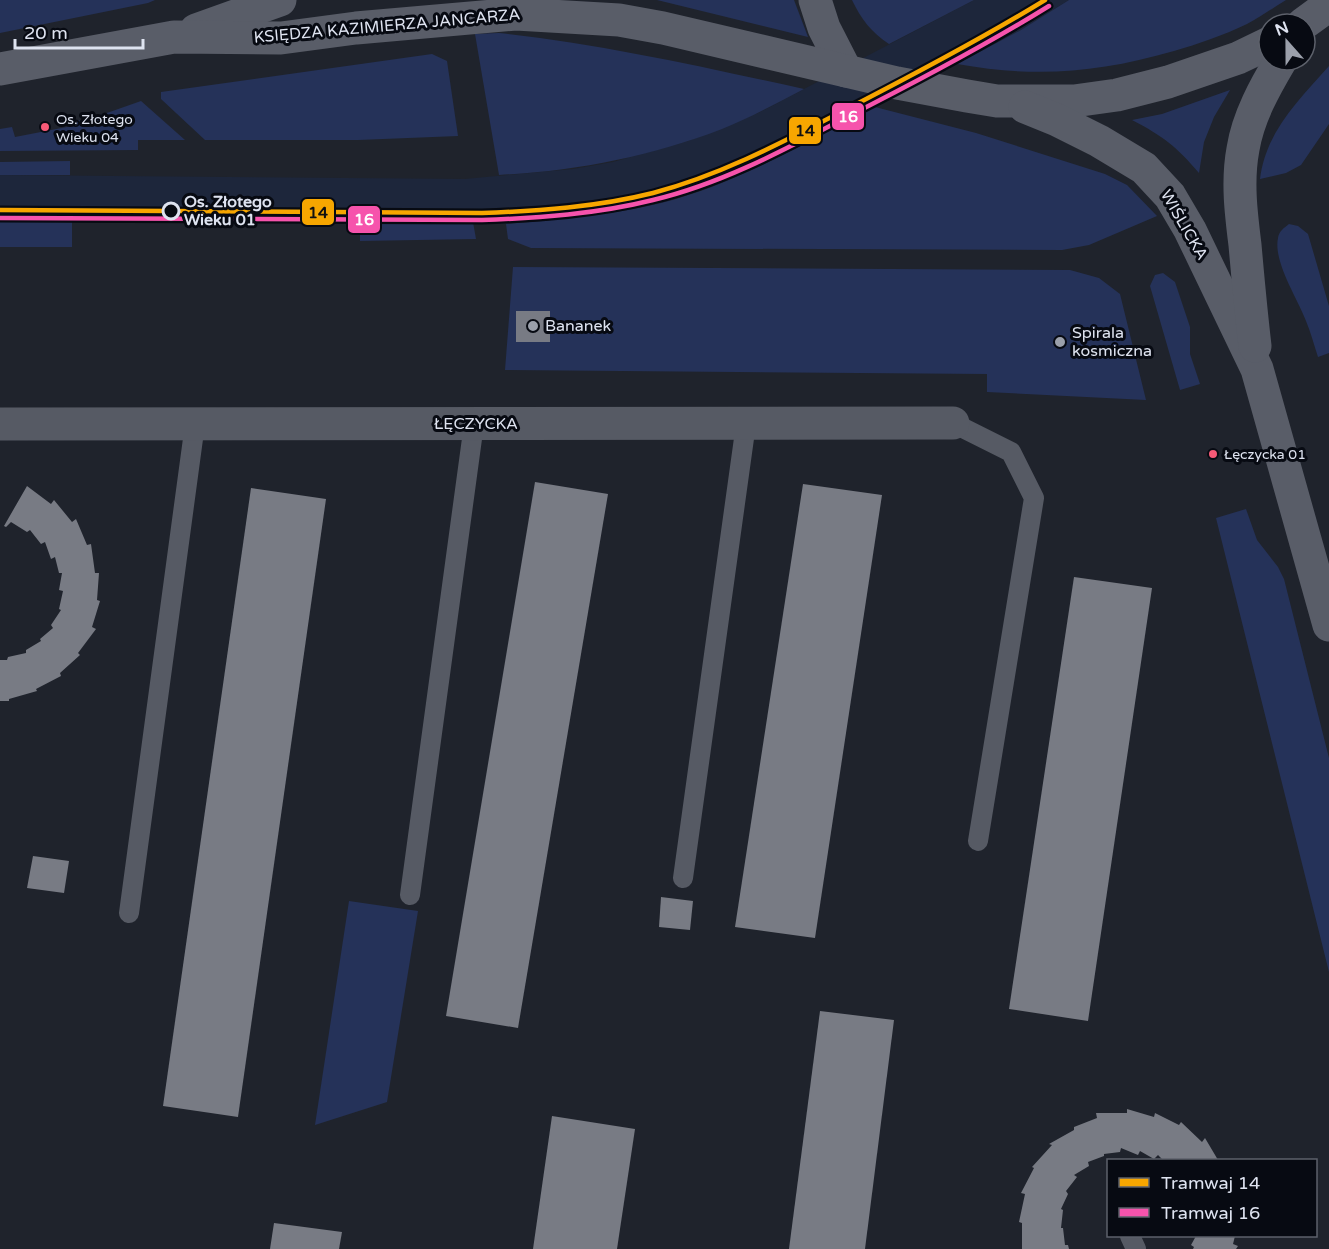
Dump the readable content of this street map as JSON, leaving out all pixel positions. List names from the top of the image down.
{
  "streets": {
    "street": ["KSIĘDZA KAZIMIERZA JANCARZA", "WIŚLICKA", "ŁĘCZYCKA"]
  },
  "crossings": [
    ["KSIĘDZA KAZIMIERZA JANCARZA", "WIŚLICKA"]
  ],
  "places": [
    "Os. Złotego Wieku 04",
    "Os. Złotego Wieku 01",
    "Bananek",
    "Spirala kosmiczna",
    "Łęczycka 01"
  ],
  "lines": ["tram line 14", "tram line 16"],
  "legend": ["Tramwaj 14", "Tramwaj 16"],
  "scale_bar": "20 m",
  "north": "top"
}
